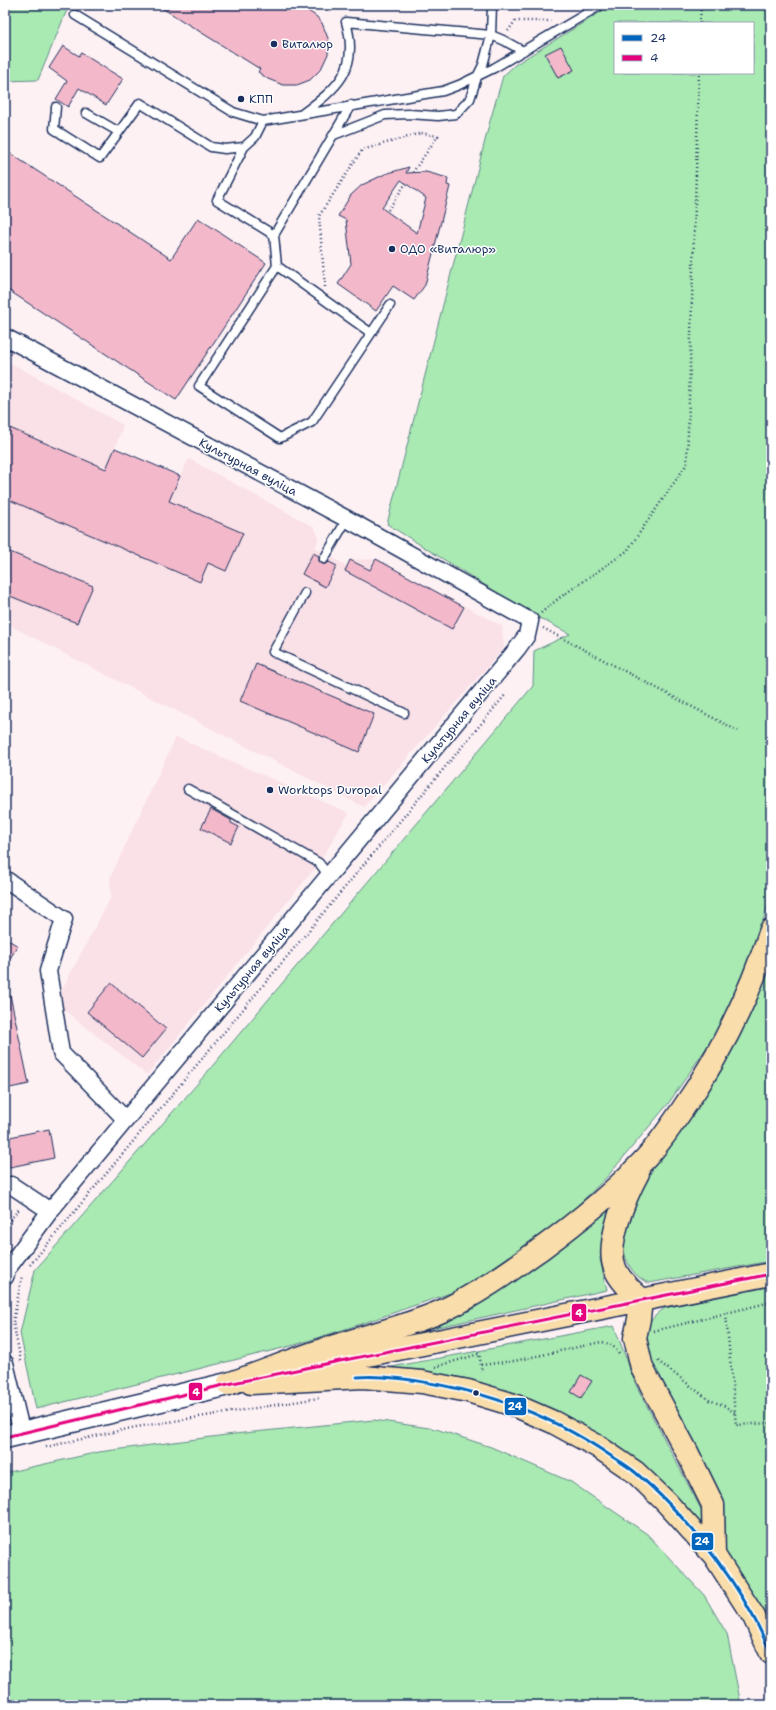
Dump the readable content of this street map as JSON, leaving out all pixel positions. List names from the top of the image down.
{
  "streets": {
    "street": ["Культурная вуліца"]
  },
  "places": [
    "Виталюр",
    "КПП",
    "ОДО «Виталюр»",
    "Worktops Duropal"
  ],
  "lines": ["transit line 4", "transit line 24"],
  "legend": ["24", "4"]
}
